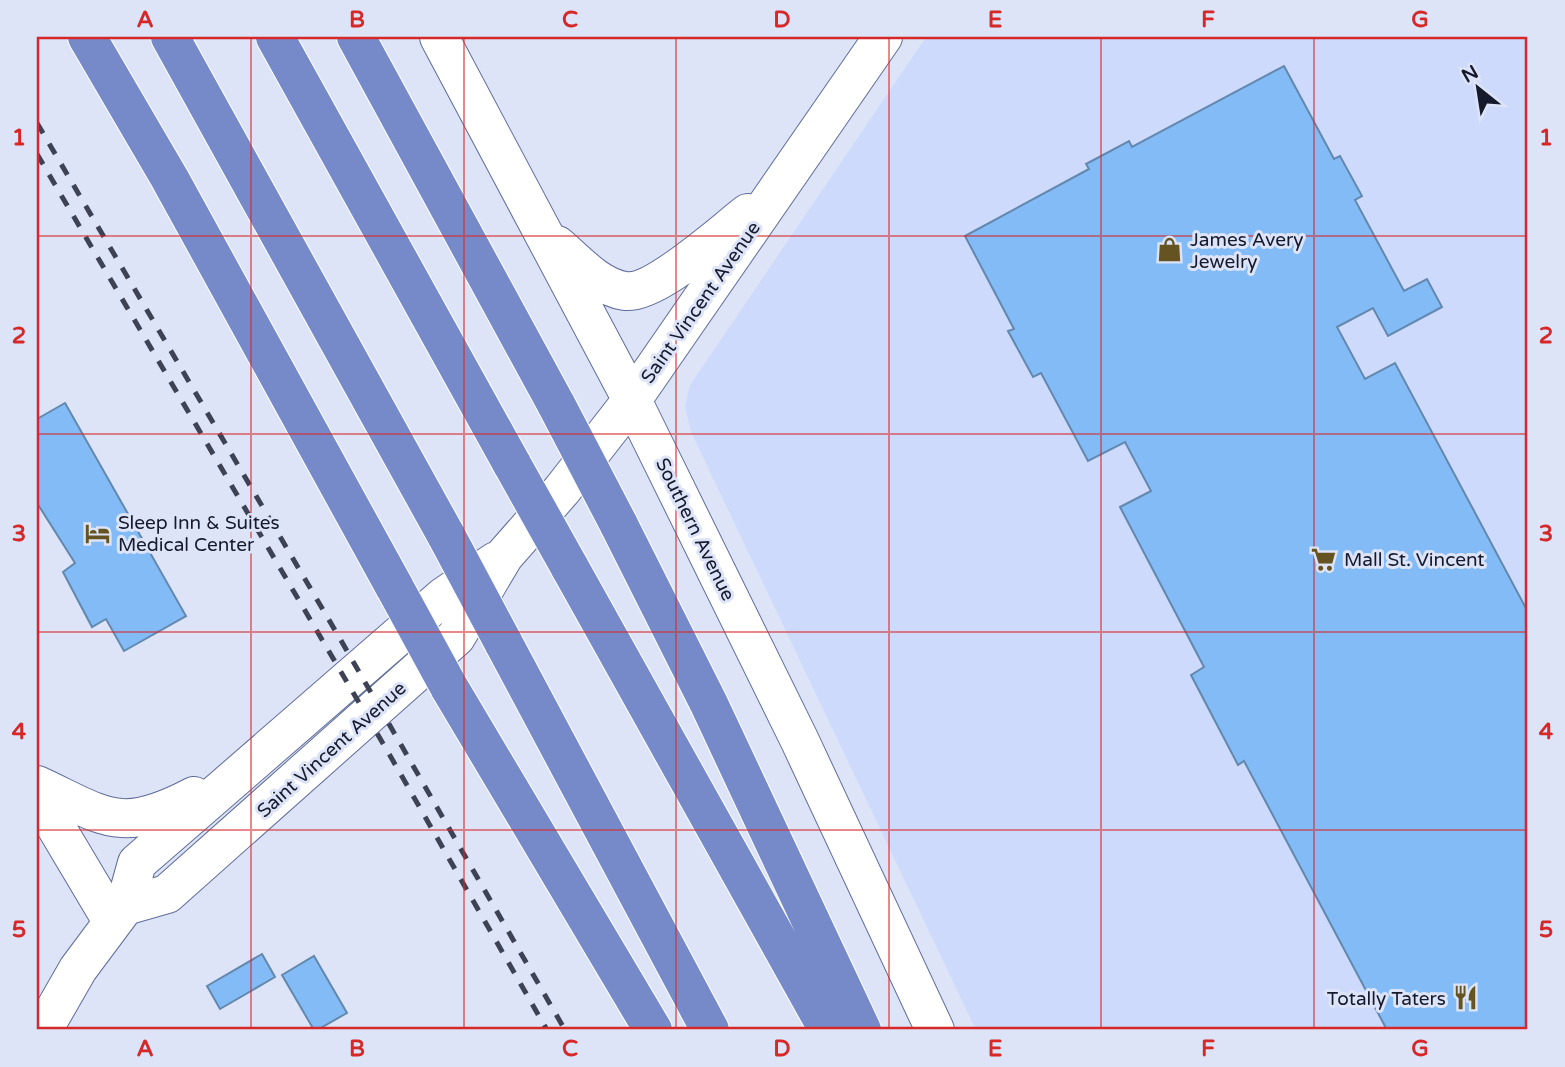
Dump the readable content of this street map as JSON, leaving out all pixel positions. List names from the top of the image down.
{
  "streets": {
    "street": ["Saint Vincent Avenue", "Southern Avenue"]
  },
  "crossings": [
    ["Saint Vincent Avenue", "Southern Avenue"]
  ],
  "places": {
    "shop": ["James Avery Jewelry"],
    "hotel": ["Sleep Inn & Suites Medical Center"],
    "supermarket": ["Mall St. Vincent"],
    "restaurant": ["Totally Taters"]
  },
  "north": "top left",
  "grid": {
    "columns": [
      "A",
      "B",
      "C",
      "D",
      "E",
      "F",
      "G"
    ],
    "rows": [
      "1",
      "2",
      "3",
      "4",
      "5"
    ]
  }
}
